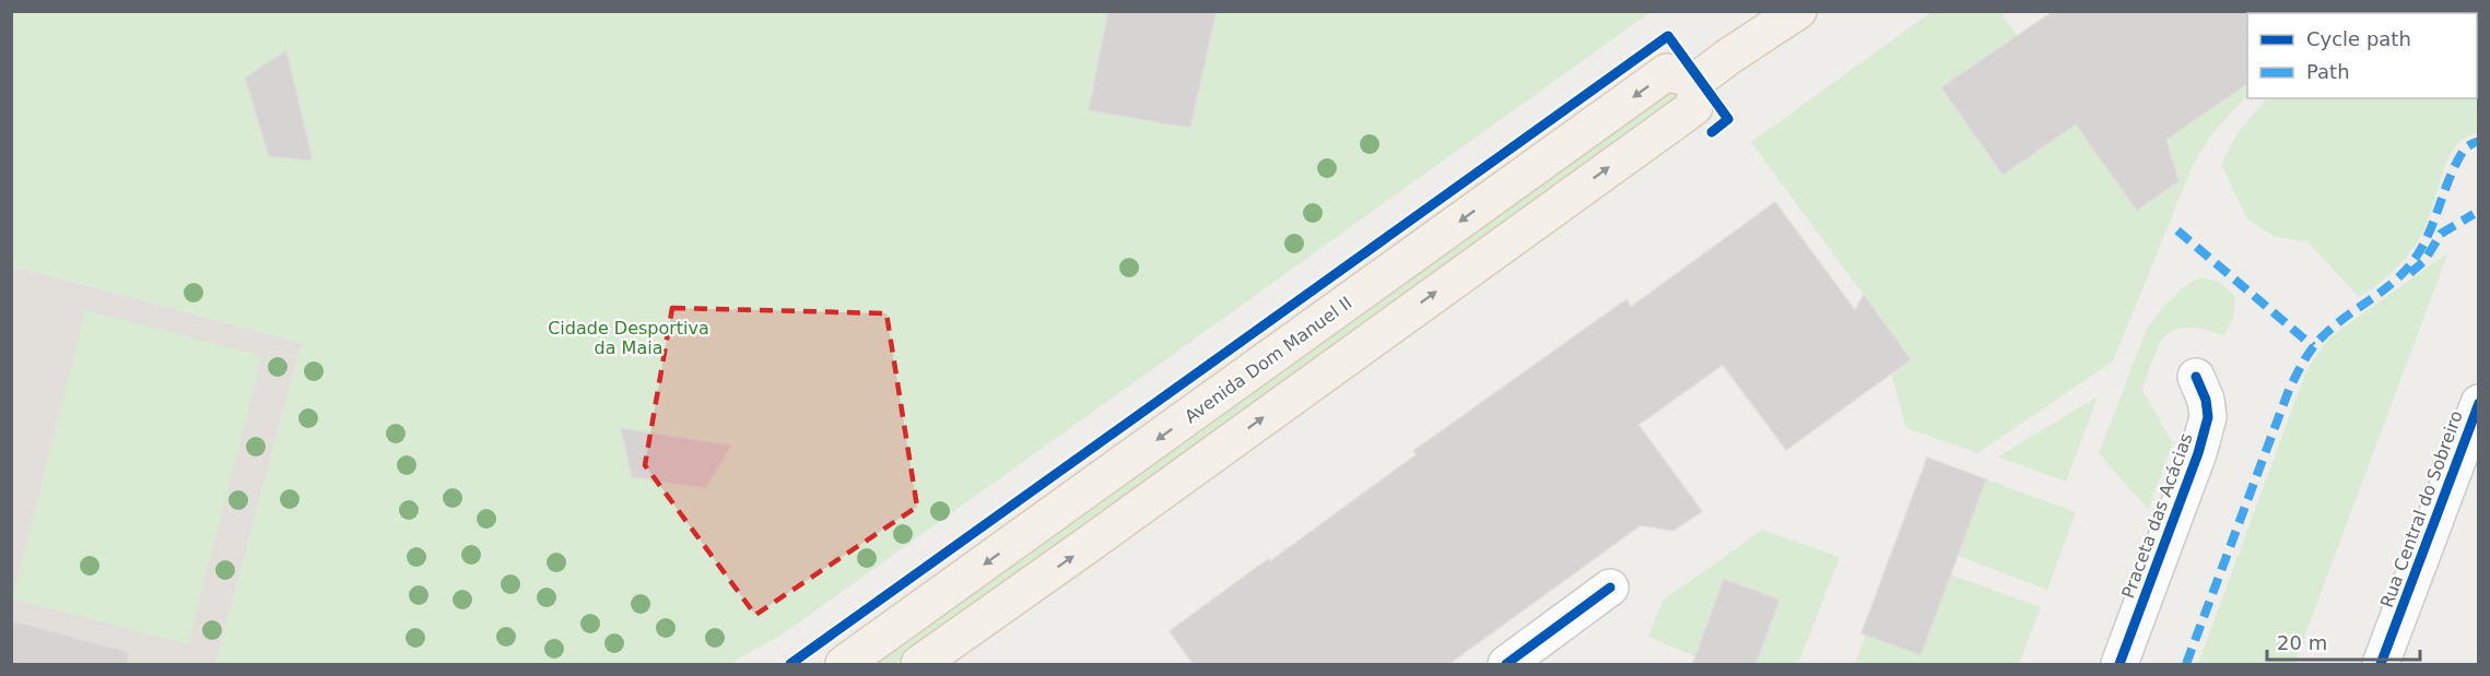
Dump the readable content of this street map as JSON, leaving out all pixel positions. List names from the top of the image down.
{
  "streets": {
    "main road": ["Avenida Dom Manuel II"],
    "street": ["Rua Central do Sobreiro", "Praceta das Acácias"]
  },
  "parks": ["Cidade Desportiva da Maia"],
  "legend": ["Cycle path", "Path"],
  "scale_bar": "20 m"
}
